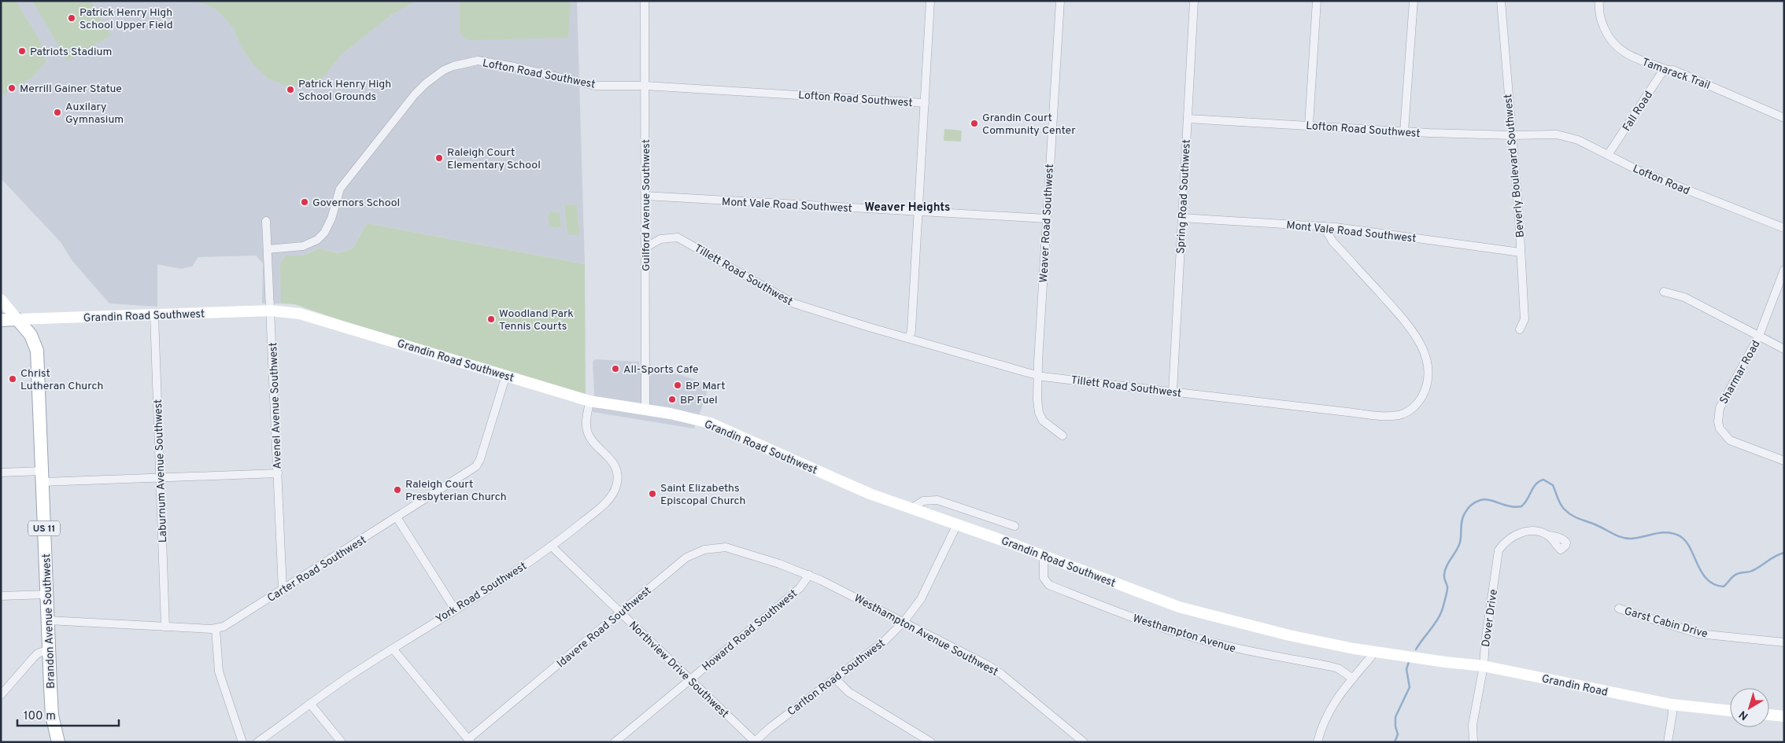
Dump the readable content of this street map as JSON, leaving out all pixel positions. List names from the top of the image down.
{
  "streets": {
    "main road": ["Grandin Road Southwest", "US 11", "Brandon Avenue Southwest"],
    "street": [
      "Lofton Road Southwest",
      "Tamarack Trail",
      "Fall Road",
      "Beverly Boulevard Southwest",
      "Lofton Road",
      "Spring Road Southwest",
      "Mont Vale Road Southwest",
      "Guilford Avenue Southwest",
      "Weaver Road Southwest",
      "Tillett Road Southwest",
      "Sharmar Road",
      "Avenel Avenue Southwest",
      "Laburnum Avenue Southwest",
      "Carter Road Southwest",
      "York Road Southwest",
      "Dover Drive",
      "Garst Cabin Drive",
      "Idavere Road Southwest",
      "Howard Road Southwest",
      "Westhampton Avenue",
      "Westhampton Avenue Southwest",
      "Northview Drive Southwest",
      "Carlton Road Southwest",
      "Grandin Road"
    ]
  },
  "crossings": [
    ["Lofton Road Southwest", "Beverly Boulevard Southwest"],
    ["Lofton Road Southwest", "Lofton Road"],
    ["Lofton Road Southwest", "Spring Road Southwest"],
    ["Lofton Road Southwest", "Guilford Avenue Southwest"],
    ["Lofton Road Southwest", "Avenel Avenue Southwest"],
    ["Tamarack Trail", "Fall Road"],
    ["Fall Road", "Lofton Road"],
    ["Beverly Boulevard Southwest", "Mont Vale Road Southwest"],
    ["Spring Road Southwest", "Mont Vale Road Southwest"],
    ["Spring Road Southwest", "Tillett Road Southwest"],
    ["Mont Vale Road Southwest", "Guilford Avenue Southwest"],
    ["Mont Vale Road Southwest", "Weaver Road Southwest"],
    ["Mont Vale Road Southwest", "Tillett Road Southwest"],
    ["Guilford Avenue Southwest", "Tillett Road Southwest"],
    ["Guilford Avenue Southwest", "Grandin Road Southwest"],
    ["Weaver Road Southwest", "Tillett Road Southwest"],
    ["Grandin Road Southwest", "Avenel Avenue Southwest"],
    ["Grandin Road Southwest", "Laburnum Avenue Southwest"],
    ["Grandin Road Southwest", "Carter Road Southwest"],
    ["Grandin Road Southwest", "York Road Southwest"],
    ["Grandin Road Southwest", "Brandon Avenue Southwest"],
    ["Grandin Road Southwest", "Westhampton Avenue"],
    ["Grandin Road Southwest", "Carlton Road Southwest"],
    ["Grandin Road Southwest", "Grandin Road"],
    ["Avenel Avenue Southwest", "Carter Road Southwest"],
    ["York Road Southwest", "Northview Drive Southwest"],
    ["Dover Drive", "Grandin Road"],
    ["Idavere Road Southwest", "Westhampton Avenue Southwest"],
    ["Idavere Road Southwest", "Northview Drive Southwest"],
    ["Howard Road Southwest", "Westhampton Avenue Southwest"],
    ["Howard Road Southwest", "Northview Drive Southwest"],
    ["Westhampton Avenue Southwest", "Carlton Road Southwest"],
    ["Northview Drive Southwest", "Carlton Road Southwest"]
  ],
  "districts": ["Weaver Heights"],
  "places": [
    "Patrick Henry High School Upper Field",
    "Patriots Stadium",
    "Merrill Gainer Statue",
    "Patrick Henry High School Grounds",
    "Auxilary Gymnasium",
    "Grandin Court Community Center",
    "Raleigh Court Elementary School",
    "Governors School",
    "Woodland Park Tennis Courts",
    "All-Sports Cafe",
    "Christ Lutheran Church",
    "BP Mart",
    "BP Fuel",
    "Raleigh Court Presbyterian Church",
    "Saint Elizabeths Episcopal Church"
  ],
  "scale_bar": "100 m",
  "north": "bottom left"
}
